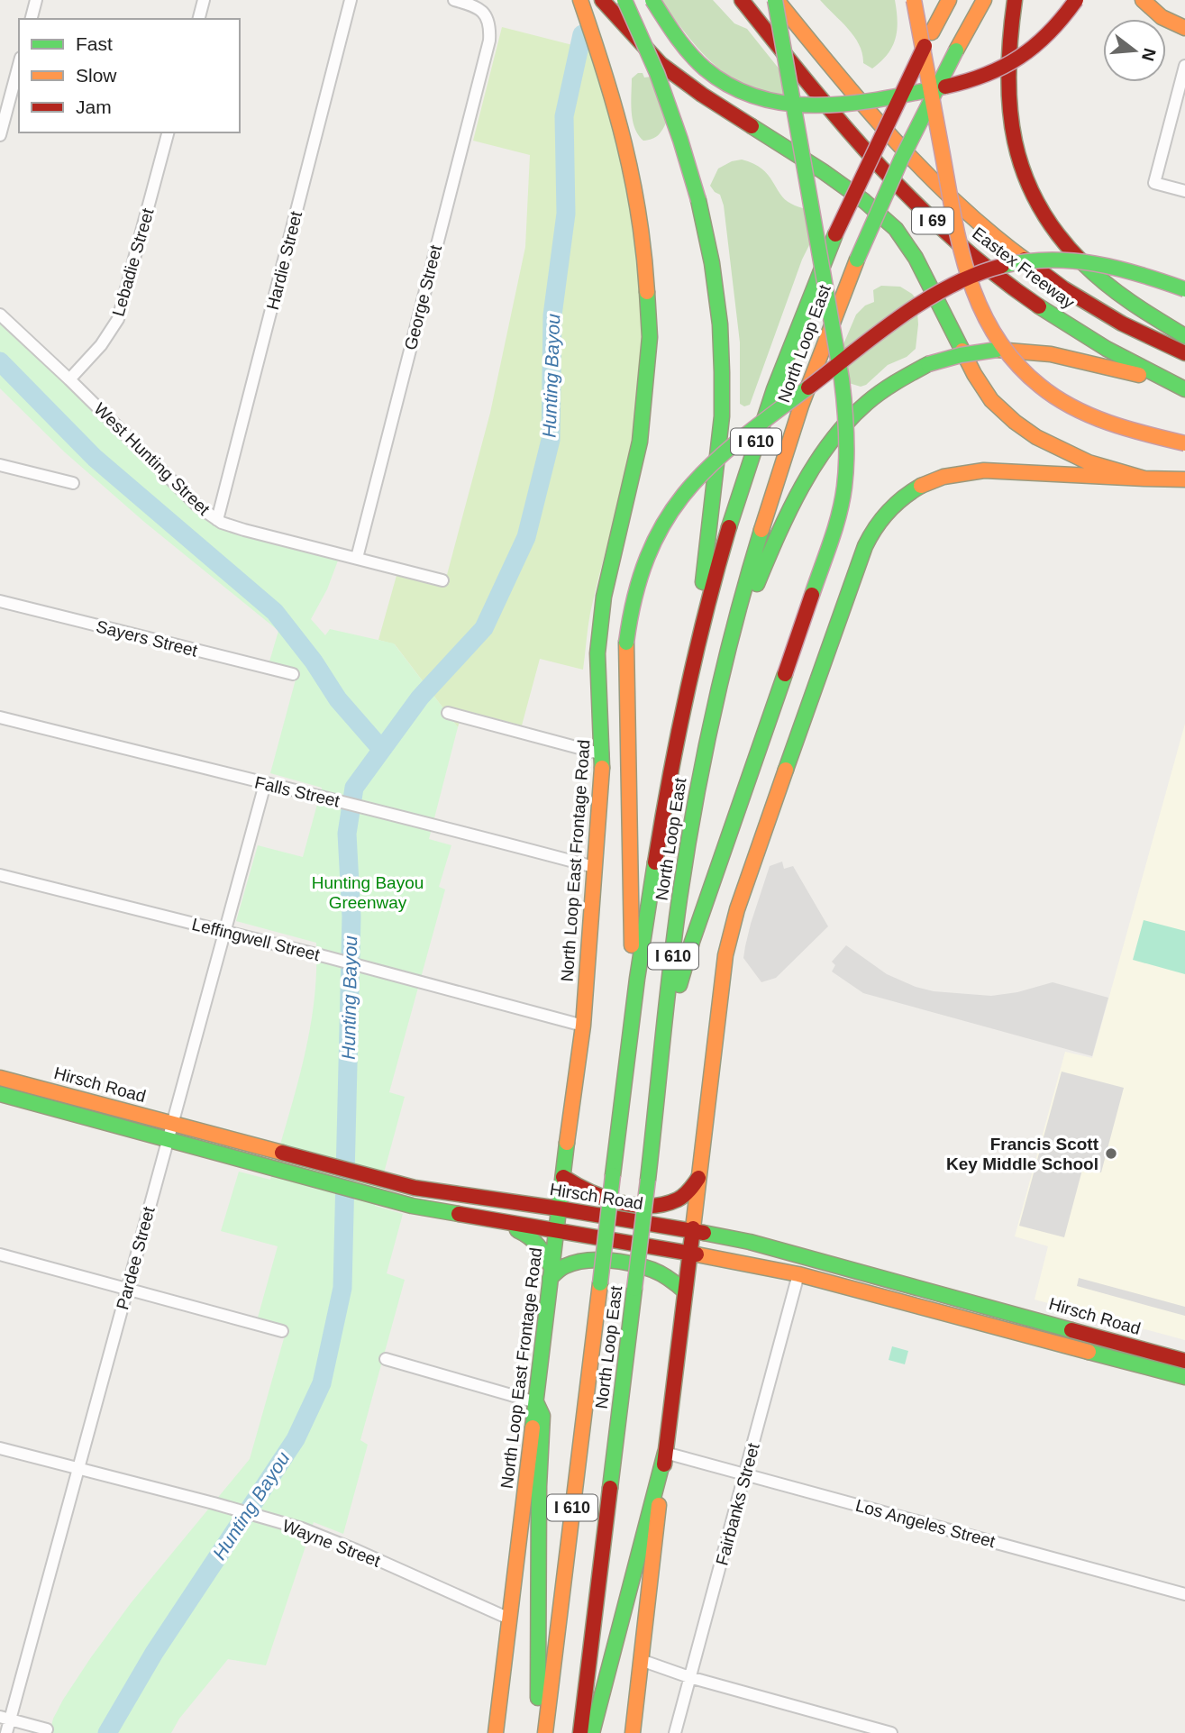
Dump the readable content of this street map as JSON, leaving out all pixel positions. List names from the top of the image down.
{
  "streets": {
    "main road": [
      "I 69",
      "Eastex Freeway",
      "North Loop East",
      "I 610",
      "North Loop East Frontage Road",
      "Hirsch Road"
    ],
    "street": [
      "Hardie Street",
      "Lebadie Street",
      "George Street",
      "West Hunting Street",
      "Sayers Street",
      "Falls Street",
      "Leffingwell Street",
      "Pardee Street",
      "Fairbanks Street",
      "Los Angeles Street",
      "Wayne Street"
    ]
  },
  "crossings": [
    ["Hardie Street", "West Hunting Street"],
    ["Lebadie Street", "West Hunting Street"],
    ["George Street", "West Hunting Street"],
    ["Falls Street", "North Loop East Frontage Road"],
    ["Falls Street", "Pardee Street"],
    ["North Loop East Frontage Road", "Leffingwell Street"],
    ["North Loop East Frontage Road", "Hirsch Road"],
    ["North Loop East Frontage Road", "Wayne Street"],
    ["Leffingwell Street", "Pardee Street"],
    ["Hirsch Road", "Pardee Street"],
    ["Hirsch Road", "Fairbanks Street"],
    ["Pardee Street", "Wayne Street"],
    ["Fairbanks Street", "Los Angeles Street"]
  ],
  "water": ["Hunting Bayou"],
  "parks": ["Hunting Bayou Greenway"],
  "places": ["Francis Scott Key Middle School"],
  "legend": ["Fast", "Slow", "Jam"],
  "north": "right"
}
